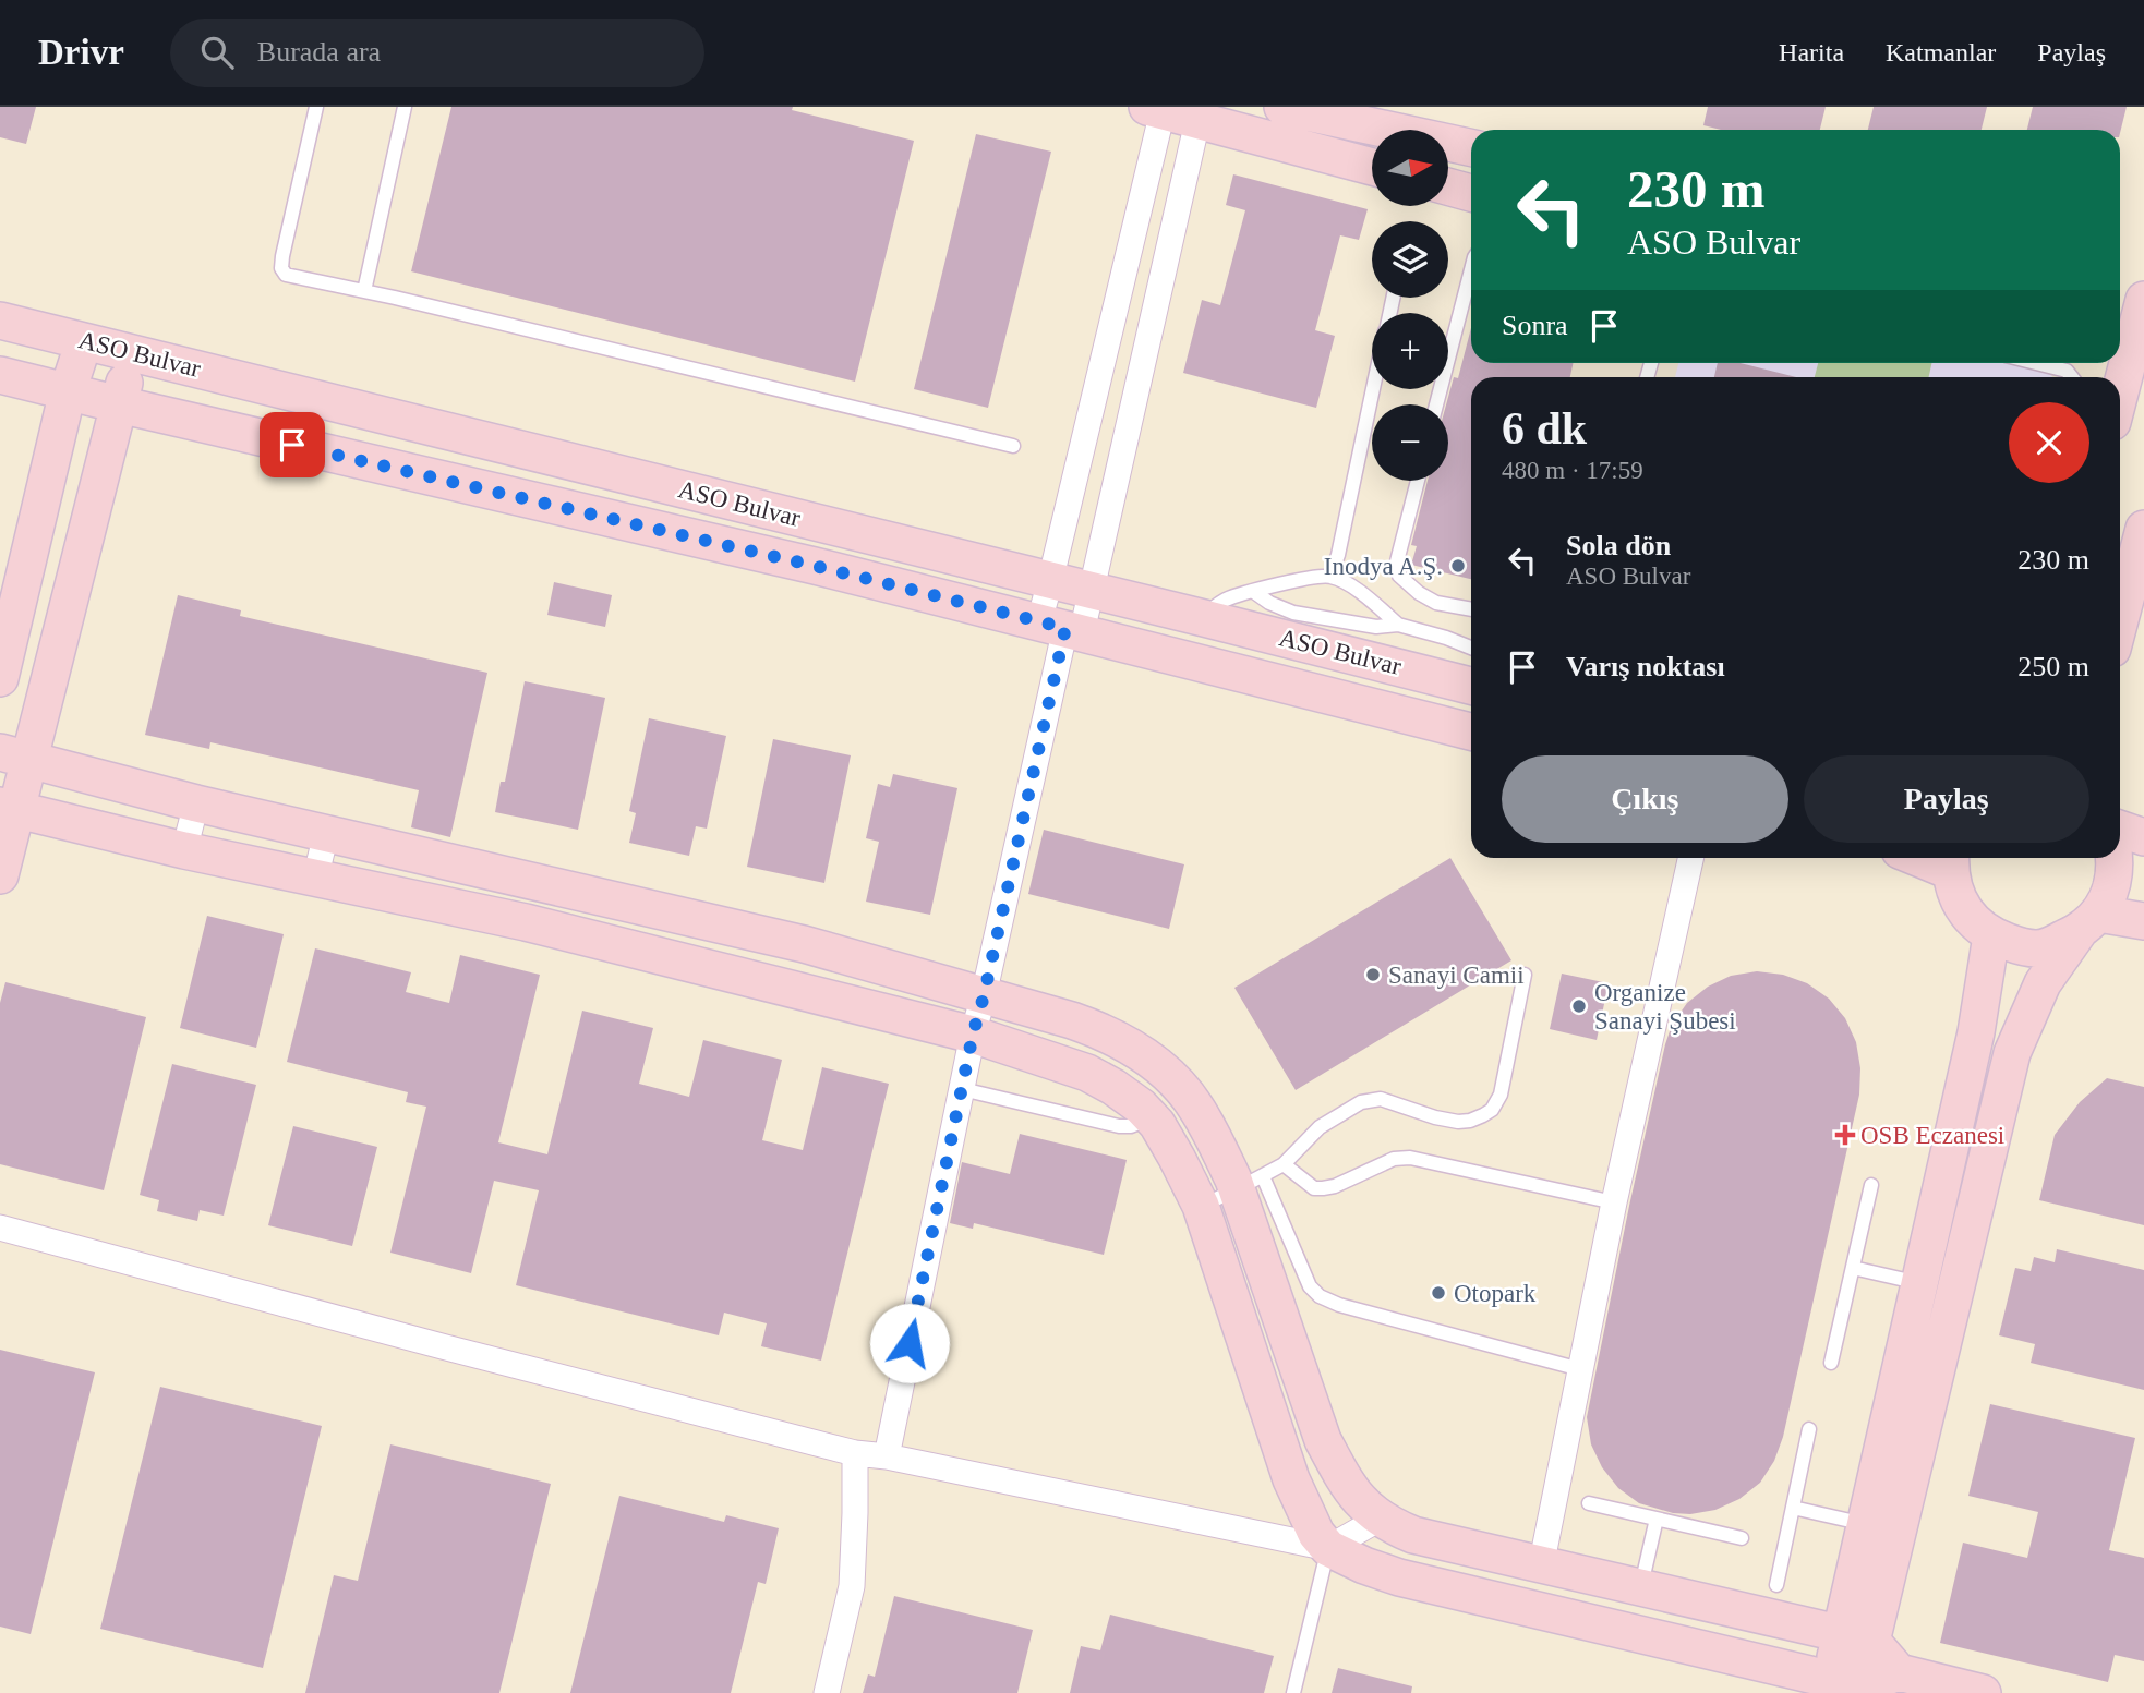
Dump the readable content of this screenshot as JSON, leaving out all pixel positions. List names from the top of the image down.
{
  "streets": {
    "street": ["ASO Bulvar"]
  },
  "places": {
    "other": [
      "Inodya A.Ş.",
      "Sanayi Camii",
      "Organize Sanayi Şubesi",
      "Otopark"
    ],
    "health": ["OSB Eczanesi"]
  },
  "north": "right",
  "page": {
    "header": "Drivr",
    "search": "Burada ara",
    "nav": ["Harita", "Katmanlar", "Paylaş"],
    "map_buttons": ["+", "−"],
    "turn": ["230 m", "ASO Bulvar"],
    "then": "Sonra",
    "heading": ["6 dk", "480 m · 17:59"],
    "list": [
      {
        "name": "Sola dön",
        "note": "ASO Bulvar",
        "value": "230 m"
      },
      {
        "name": "Varış noktası",
        "value": "250 m"
      }
    ],
    "buttons": ["Çıkış", "Paylaş"]
  }
}
